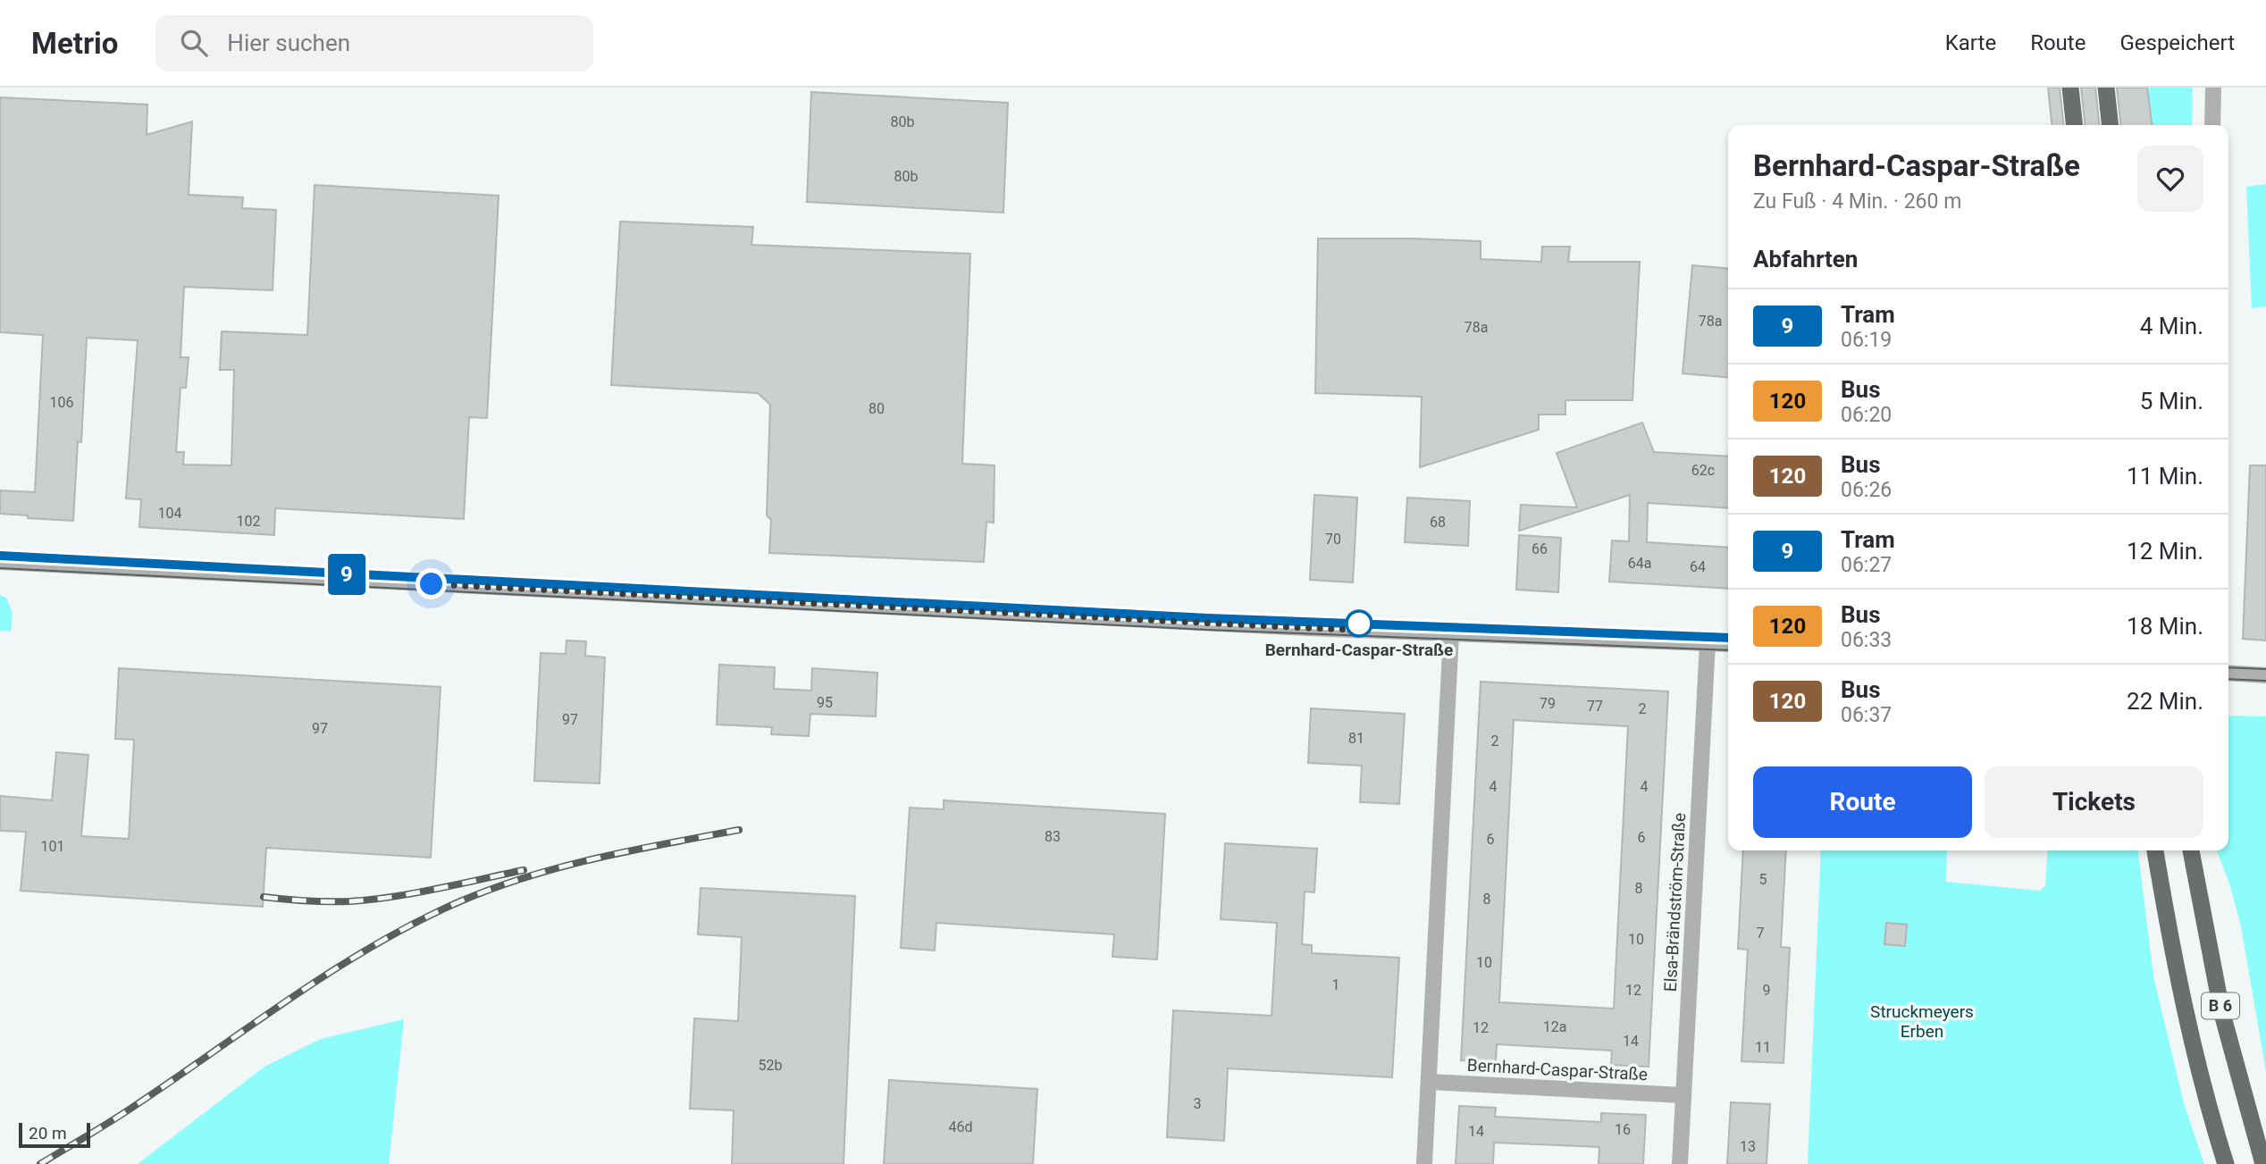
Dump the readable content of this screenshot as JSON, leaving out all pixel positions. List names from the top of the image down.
{
  "streets": {
    "highway": ["B 6"],
    "street": ["Elsa-Brändström-Straße", "Bernhard-Caspar-Straße"]
  },
  "crossings": [
    ["Elsa-Brändström-Straße", "Bernhard-Caspar-Straße"]
  ],
  "parks": ["Struckmeyers Erben"],
  "places": ["Bernhard-Caspar-Straße"],
  "lines": ["tram line 9"],
  "house_numbers": [
    "80b",
    "80b",
    "78a",
    "78a",
    "106",
    "80",
    "62c",
    "104",
    "102",
    "68",
    "70",
    "66",
    "64a",
    "64",
    "95",
    "79",
    "77",
    "2",
    "97",
    "97",
    "81",
    "2",
    "4",
    "4",
    "83",
    "6",
    "6",
    "101",
    "5",
    "8",
    "8",
    "7",
    "10",
    "10",
    "1",
    "12",
    "9",
    "12a",
    "12",
    "14",
    "11",
    "52b",
    "3",
    "46d",
    "16",
    "14",
    "13"
  ],
  "scale_bar": "20 m",
  "page": {
    "header": "Metrio",
    "search": "Hier suchen",
    "nav": ["Karte", "Route", "Gespeichert"],
    "on_map": "9",
    "heading": [
      ["Bernhard-Caspar-Straße", "Zu Fuß · 4 Min. · 260 m"],
      "Abfahrten"
    ],
    "list": [
      {
        "mark": "9",
        "name": "Tram",
        "note": "06:19",
        "value": "4 Min."
      },
      {
        "mark": "120",
        "name": "Bus",
        "note": "06:20",
        "value": "5 Min."
      },
      {
        "mark": "120",
        "name": "Bus",
        "note": "06:26",
        "value": "11 Min."
      },
      {
        "mark": "9",
        "name": "Tram",
        "note": "06:27",
        "value": "12 Min."
      },
      {
        "mark": "120",
        "name": "Bus",
        "note": "06:33",
        "value": "18 Min."
      },
      {
        "mark": "120",
        "name": "Bus",
        "note": "06:37",
        "value": "22 Min."
      }
    ],
    "buttons": ["Route", "Tickets"],
    "scale": "20 m"
  }
}
